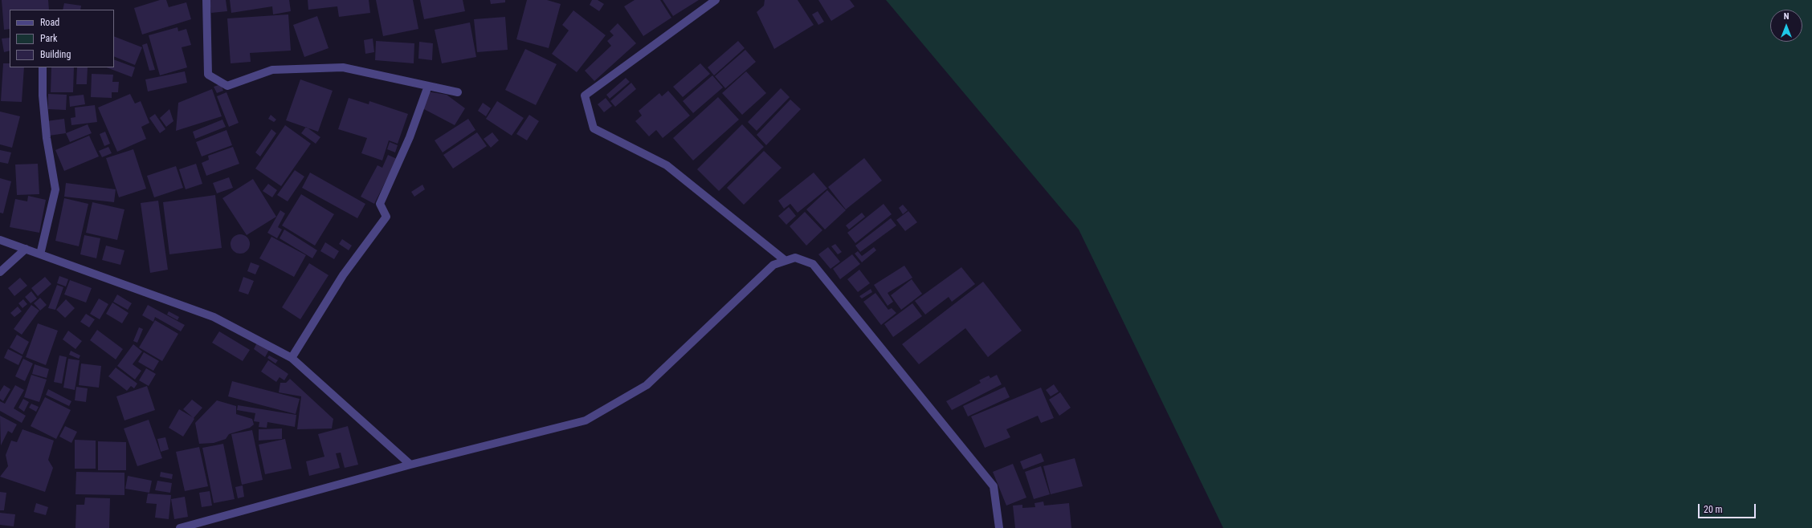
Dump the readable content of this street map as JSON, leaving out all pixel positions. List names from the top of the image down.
{
  "legend": ["Road", "Park", "Building"],
  "scale_bar": "20 m",
  "north": "top"
}
